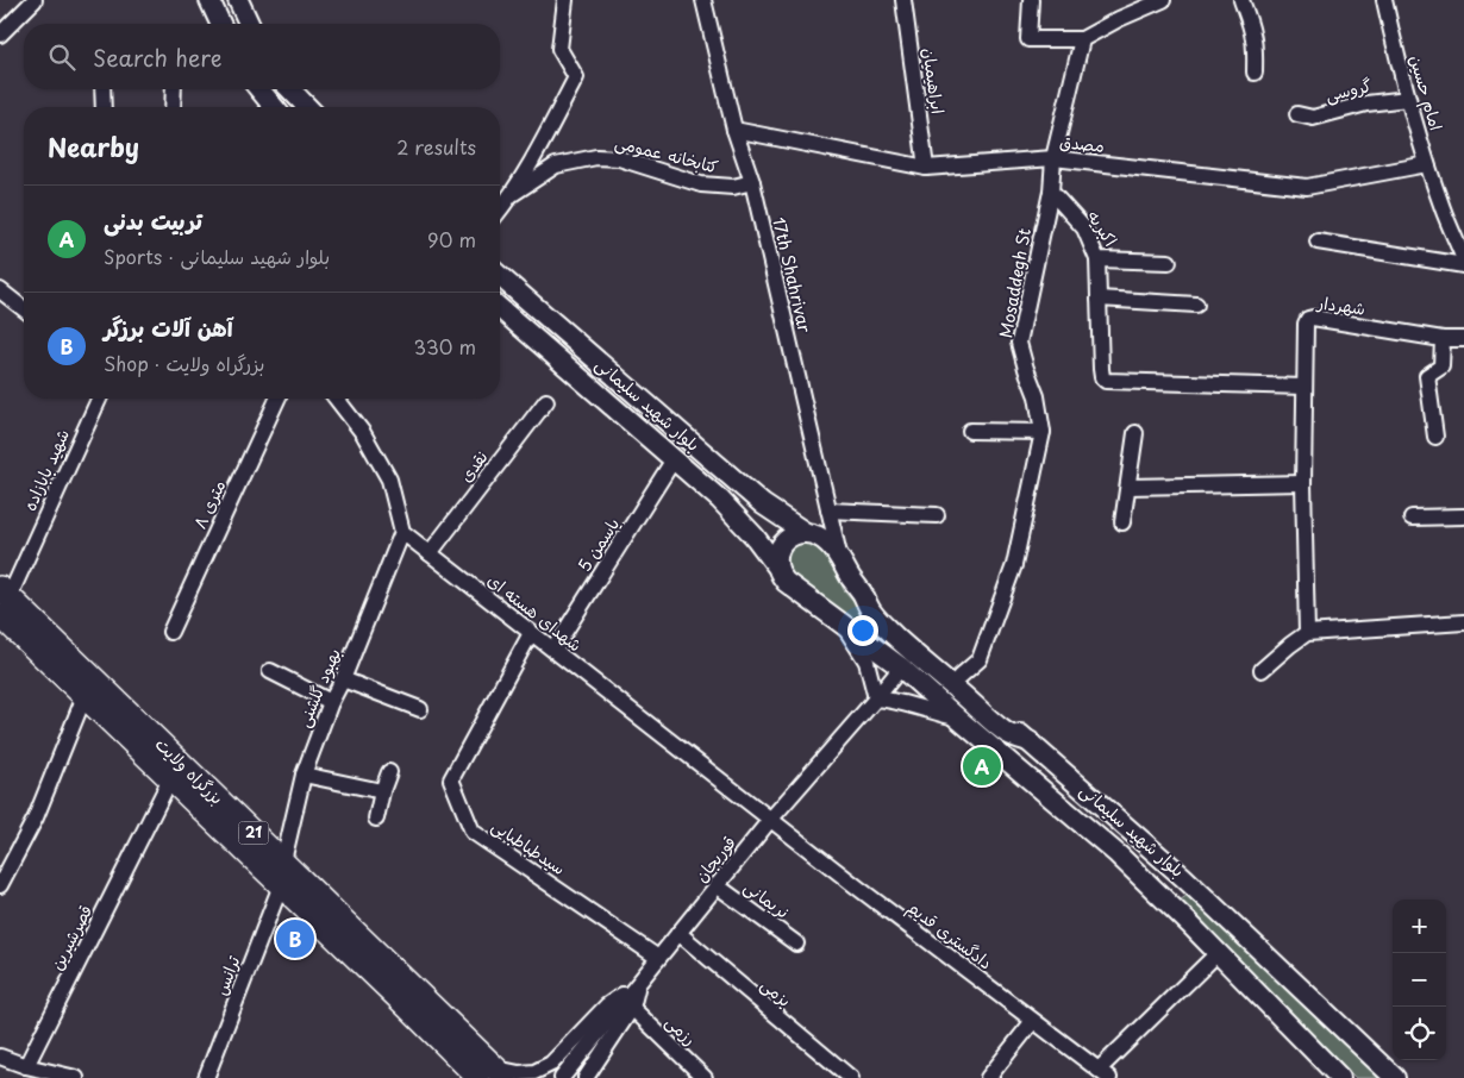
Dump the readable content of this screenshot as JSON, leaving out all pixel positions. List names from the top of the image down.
{
  "streets": {
    "highway": ["بزرگراه ولایت", "21"],
    "main road": ["بلوار شهید سلیمانی"],
    "street": [
      "ابراهیمیان",
      "گروسی",
      "امام حسین",
      "مصدق",
      "کتابخانه عمومی",
      "اکبریه",
      "17th Shahrivar",
      "Mosaddegh St",
      "شهردار",
      "نقدی",
      "شهید بابازاده",
      "۸ متری",
      "یاسمن 5",
      "شهدای هسته ای",
      "بهبود گلشنی",
      "سیدطباطبایی",
      "قوریجان",
      "نریمانی",
      "دادگستری قدیم",
      "قصرشیرین",
      "ترانس",
      "بزمی",
      "رزمی"
    ]
  },
  "crossings": [
    ["ابراهیمیان", "مصدق"],
    ["گروسی", "امام حسین"],
    ["امام حسین", "مصدق"],
    ["مصدق", "17th Shahrivar"],
    ["مصدق", "Mosaddegh St"],
    ["کتابخانه عمومی", "17th Shahrivar"],
    ["اکبریه", "Mosaddegh St"],
    ["17th Shahrivar", "بلوار شهید سلیمانی"],
    ["Mosaddegh St", "بلوار شهید سلیمانی"],
    ["بلوار شهید سلیمانی", "یاسمن 5"],
    ["بلوار شهید سلیمانی", "قوریجان"],
    ["نقدی", "شهدای هسته ای"],
    ["شهید بابازاده", "بزرگراه ولایت"],
    ["یاسمن 5", "شهدای هسته ای"],
    ["شهدای هسته ای", "بهبود گلشنی"],
    ["شهدای هسته ای", "سیدطباطبایی"],
    ["شهدای هسته ای", "قوریجان"],
    ["شهدای هسته ای", "دادگستری قدیم"],
    ["بهبود گلشنی", "بزرگراه ولایت"],
    ["بزرگراه ولایت", "قصرشیرین"],
    ["بزرگراه ولایت", "ترانس"],
    ["سیدطباطبایی", "قوریجان"],
    ["قوریجان", "نریمانی"],
    ["قوریجان", "دادگستری قدیم"],
    ["قوریجان", "بزمی"]
  ],
  "page": {
    "search": "Search here",
    "heading": ["Nearby", "2 results"],
    "list": [
      {
        "mark": "A",
        "name": "تربیت بدنی",
        "note": "Sports · بلوار شهید سلیمانی",
        "value": "90 m"
      },
      {
        "mark": "B",
        "name": "آهن آلات برزگر",
        "note": "Shop · بزرگراه ولایت",
        "value": "330 m"
      }
    ],
    "pins": ["A", "B"],
    "map_buttons": ["+", "−"]
  }
}
